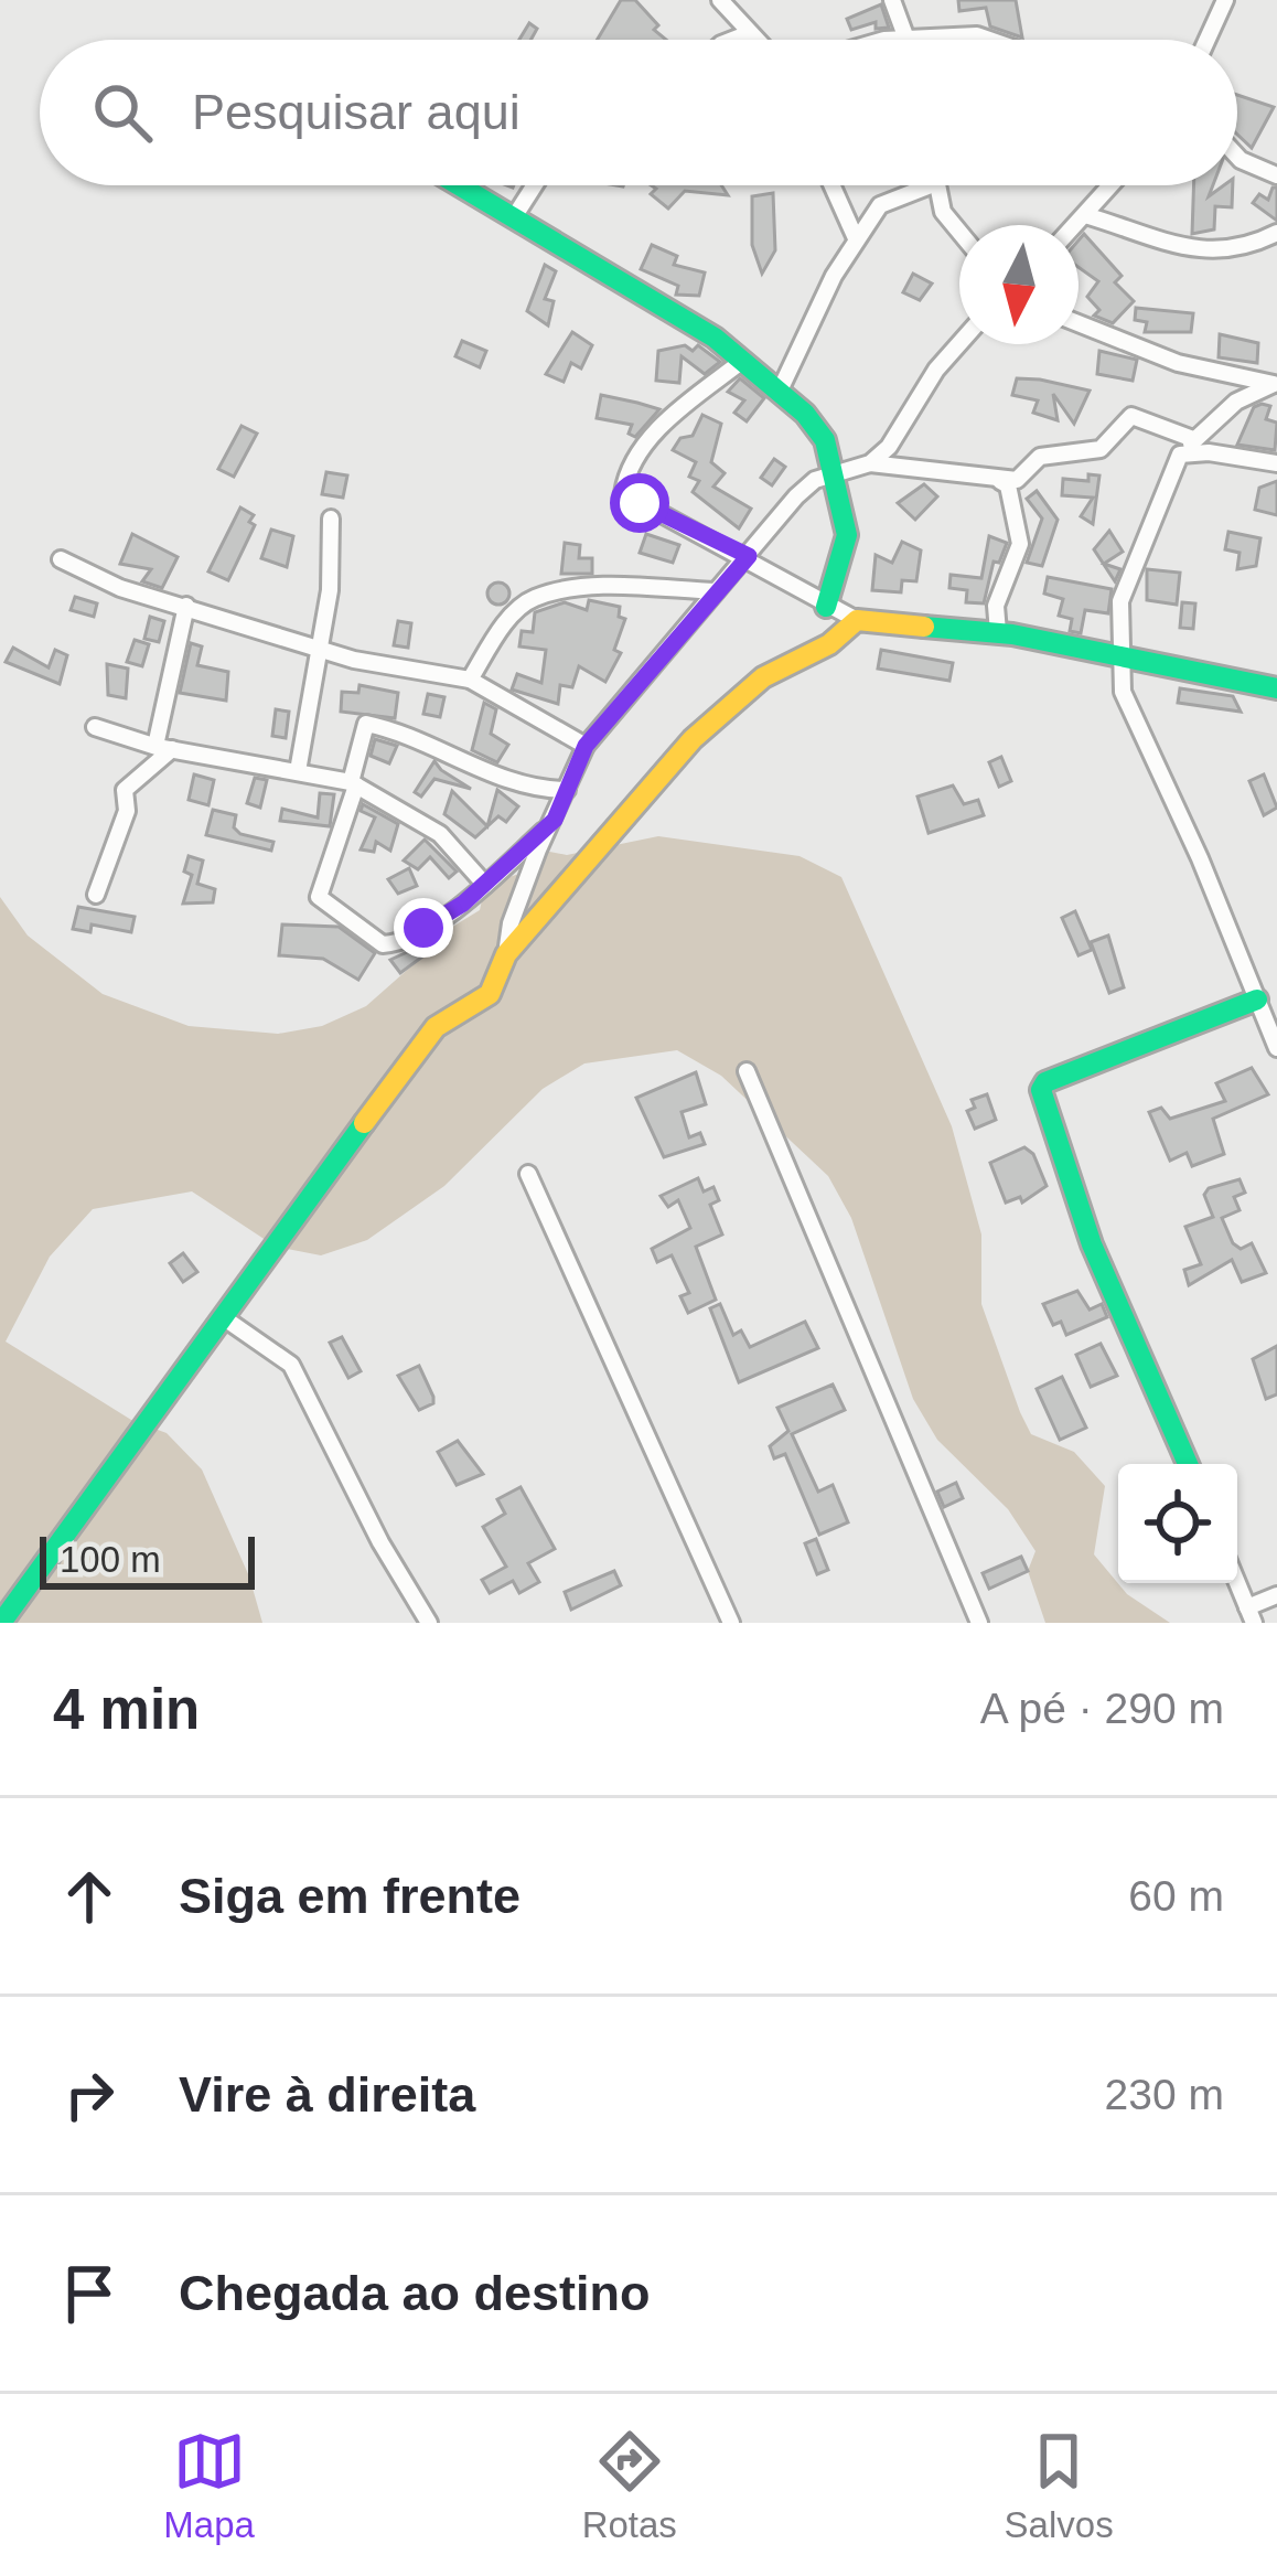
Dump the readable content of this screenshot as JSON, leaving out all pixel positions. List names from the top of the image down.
{
  "scale_bar": "100 m",
  "north": "bottom",
  "page": {
    "search": "Pesquisar aqui",
    "scale": "100 m",
    "heading": ["4 min", "A pé · 290 m"],
    "list": [
      ["Siga em frente", "60 m"],
      ["Vire à direita", "230 m"],
      "Chegada ao destino"
    ],
    "nav": ["Mapa", "Rotas", "Salvos"]
  }
}
